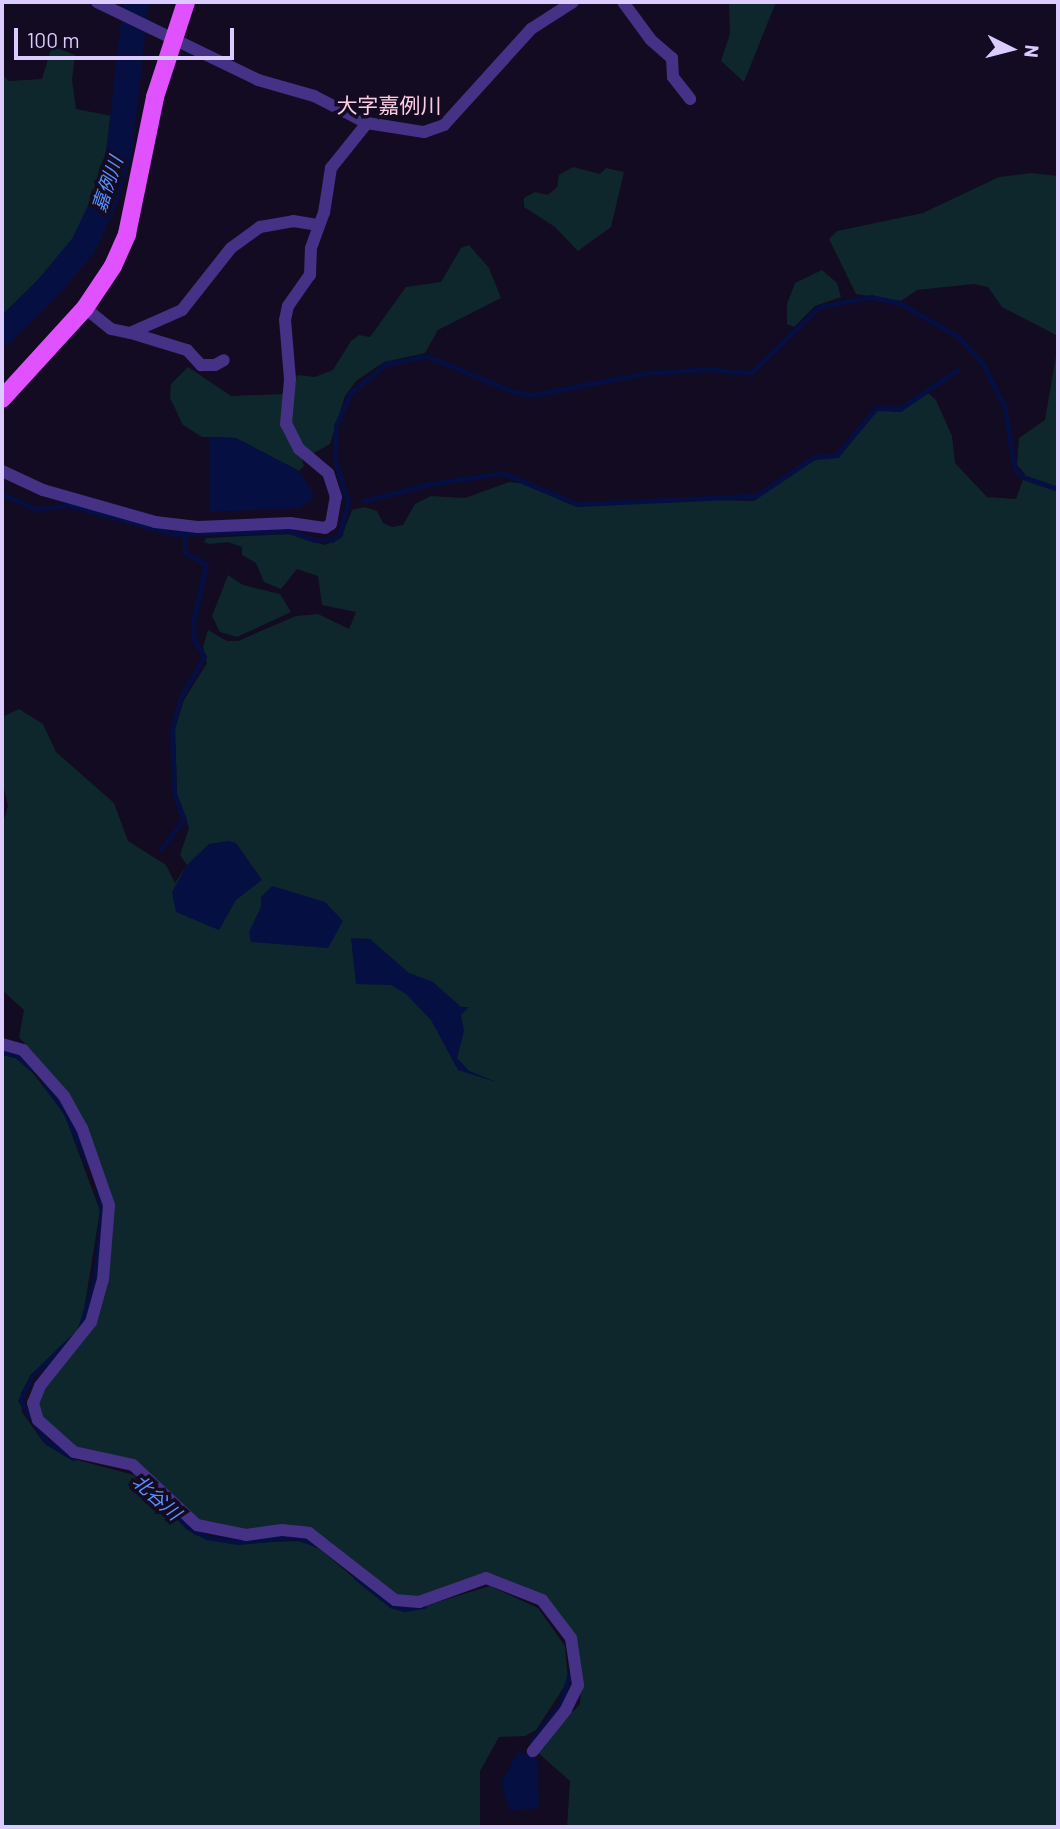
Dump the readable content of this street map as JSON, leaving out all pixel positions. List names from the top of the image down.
{
  "districts": ["大字嘉例川"],
  "water": ["嘉例川", "北谷川"],
  "scale_bar": "100 m",
  "north": "right"
}
